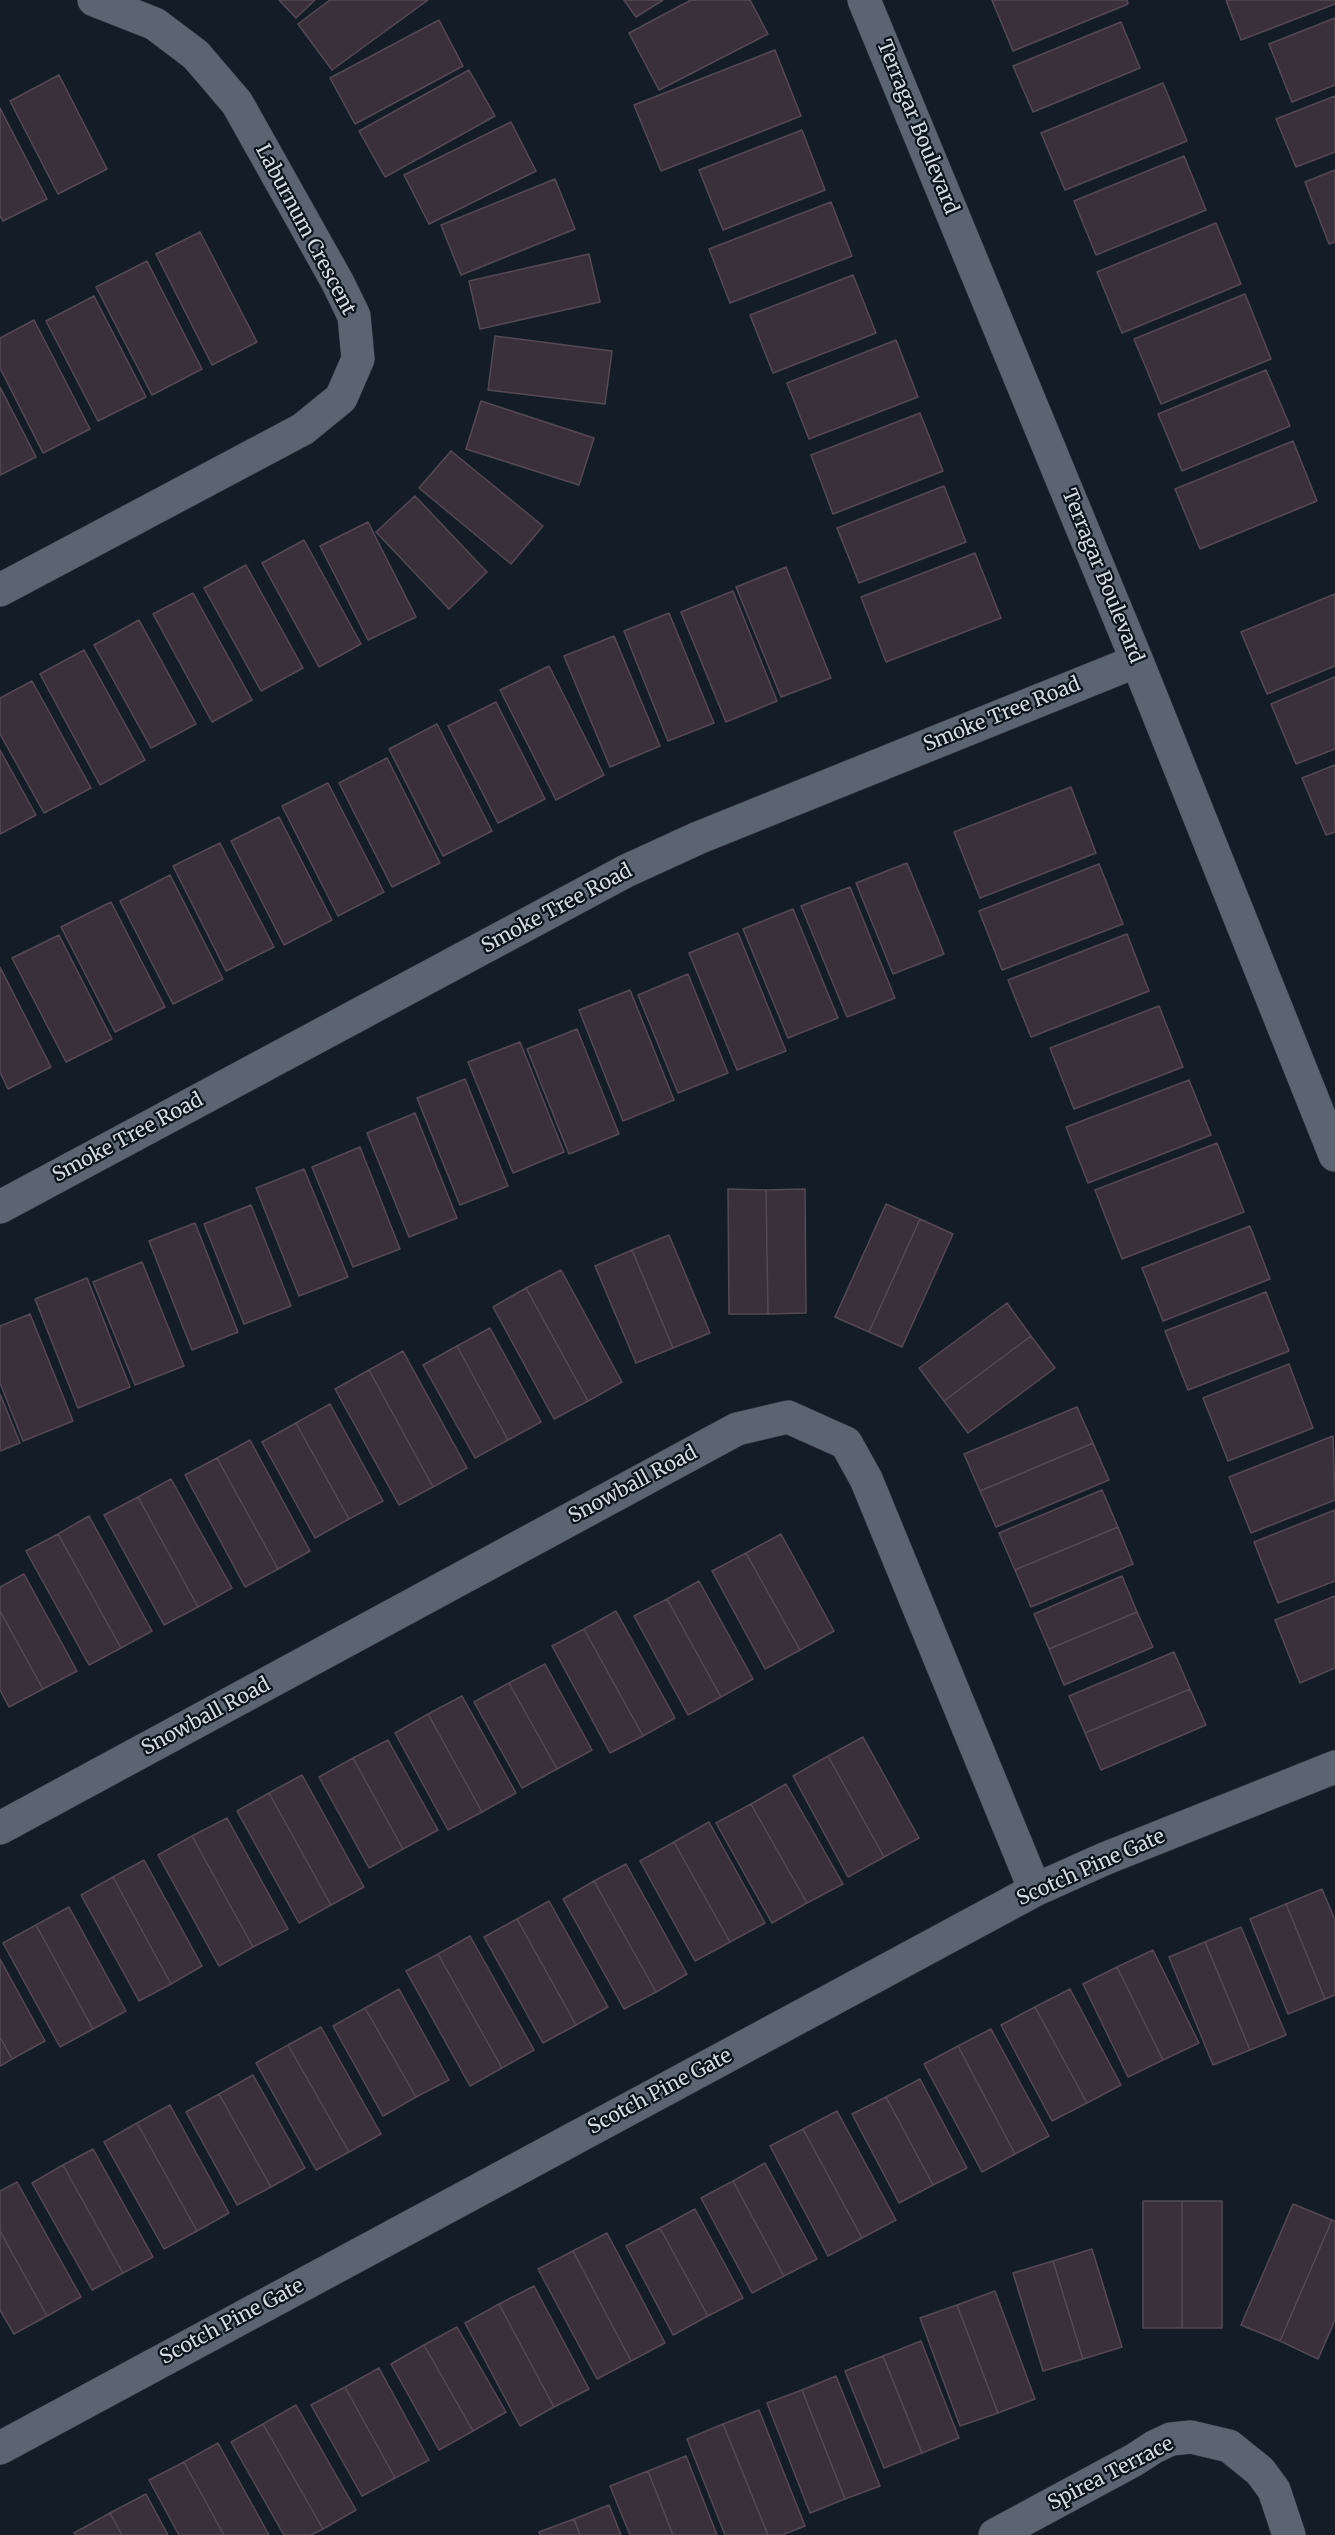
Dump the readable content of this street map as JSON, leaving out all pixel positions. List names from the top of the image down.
{
  "streets": {
    "street": [
      "Terragar Boulevard",
      "Laburnum Crescent",
      "Smoke Tree Road",
      "Snowball Road",
      "Scotch Pine Gate",
      "Spirea Terrace"
    ]
  },
  "crossings": [
    ["Terragar Boulevard", "Smoke Tree Road"],
    ["Snowball Road", "Scotch Pine Gate"]
  ]
}
